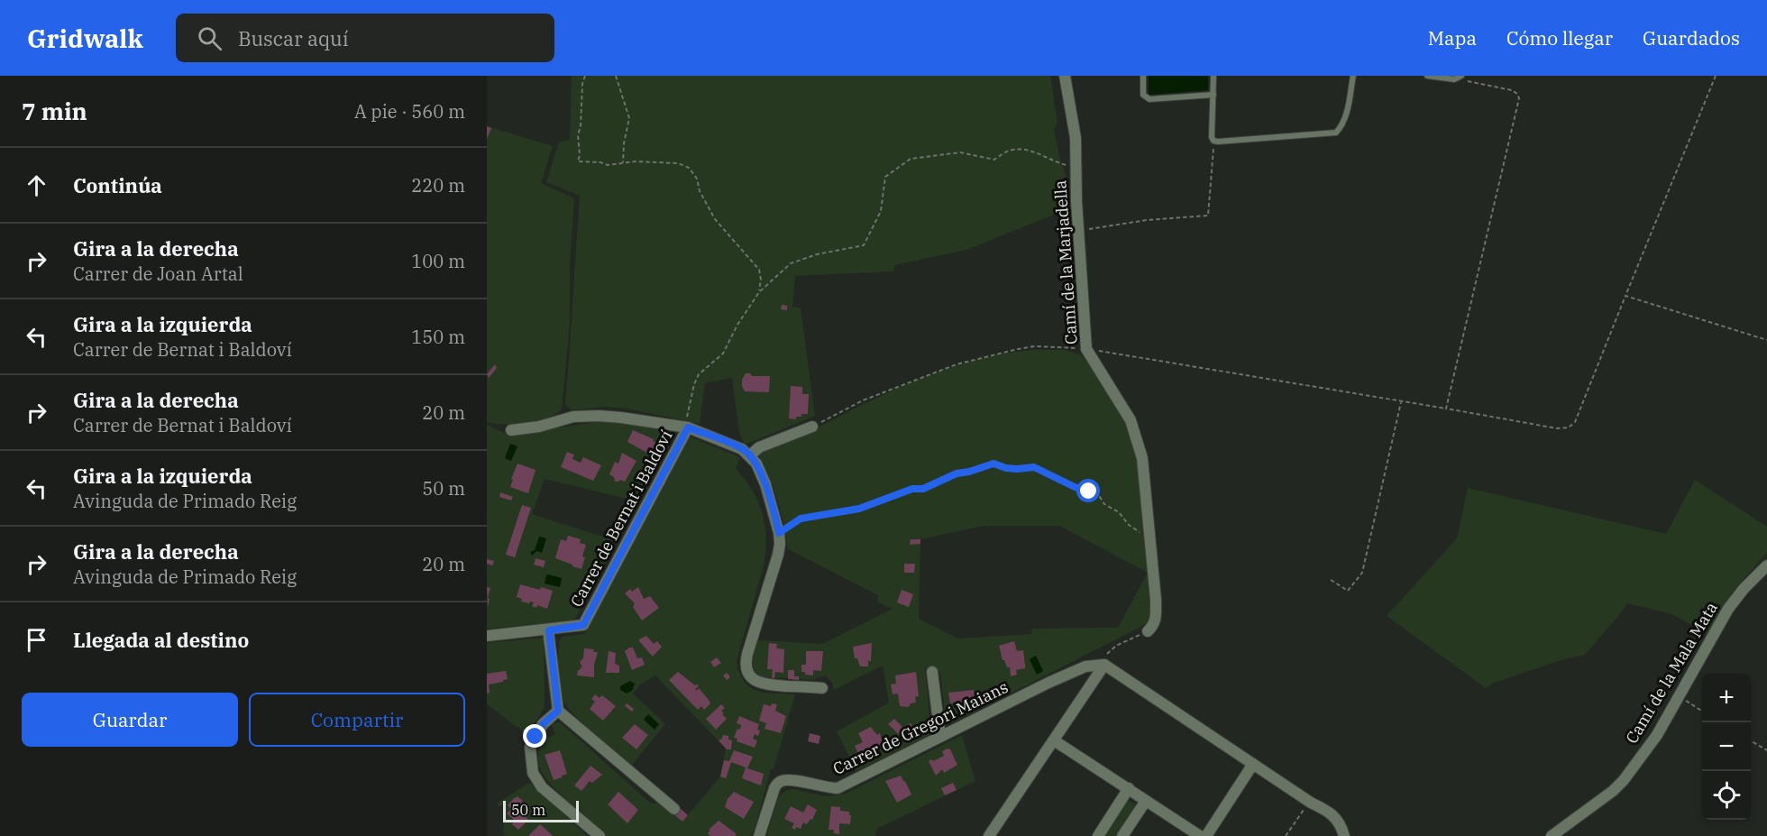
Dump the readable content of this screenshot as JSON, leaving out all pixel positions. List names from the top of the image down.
{
  "streets": {
    "street": [
      "Camí de la Marjadella",
      "Carrer de Bernat i Baldoví",
      "Camí de la Mala Mata",
      "Carrer de Gregori Maians"
    ]
  },
  "scale_bar": "50 m",
  "page": {
    "header": "Gridwalk",
    "search": "Buscar aquí",
    "nav": ["Mapa", "Cómo llegar", "Guardados"],
    "heading": ["7 min", "A pie · 560 m"],
    "list": [
      ["Continúa", "220 m"],
      ["Gira a la derecha", "Carrer de Joan Artal", "100 m"],
      ["Gira a la izquierda", "Carrer de Bernat i Baldoví", "150 m"],
      ["Gira a la derecha", "Carrer de Bernat i Baldoví", "20 m"],
      ["Gira a la izquierda", "Avinguda de Primado Reig", "50 m"],
      ["Gira a la derecha", "Avinguda de Primado Reig", "20 m"],
      "Llegada al destino"
    ],
    "map_buttons": ["+", "−"],
    "buttons": ["Guardar", "Compartir"],
    "scale": "50 m"
  }
}
